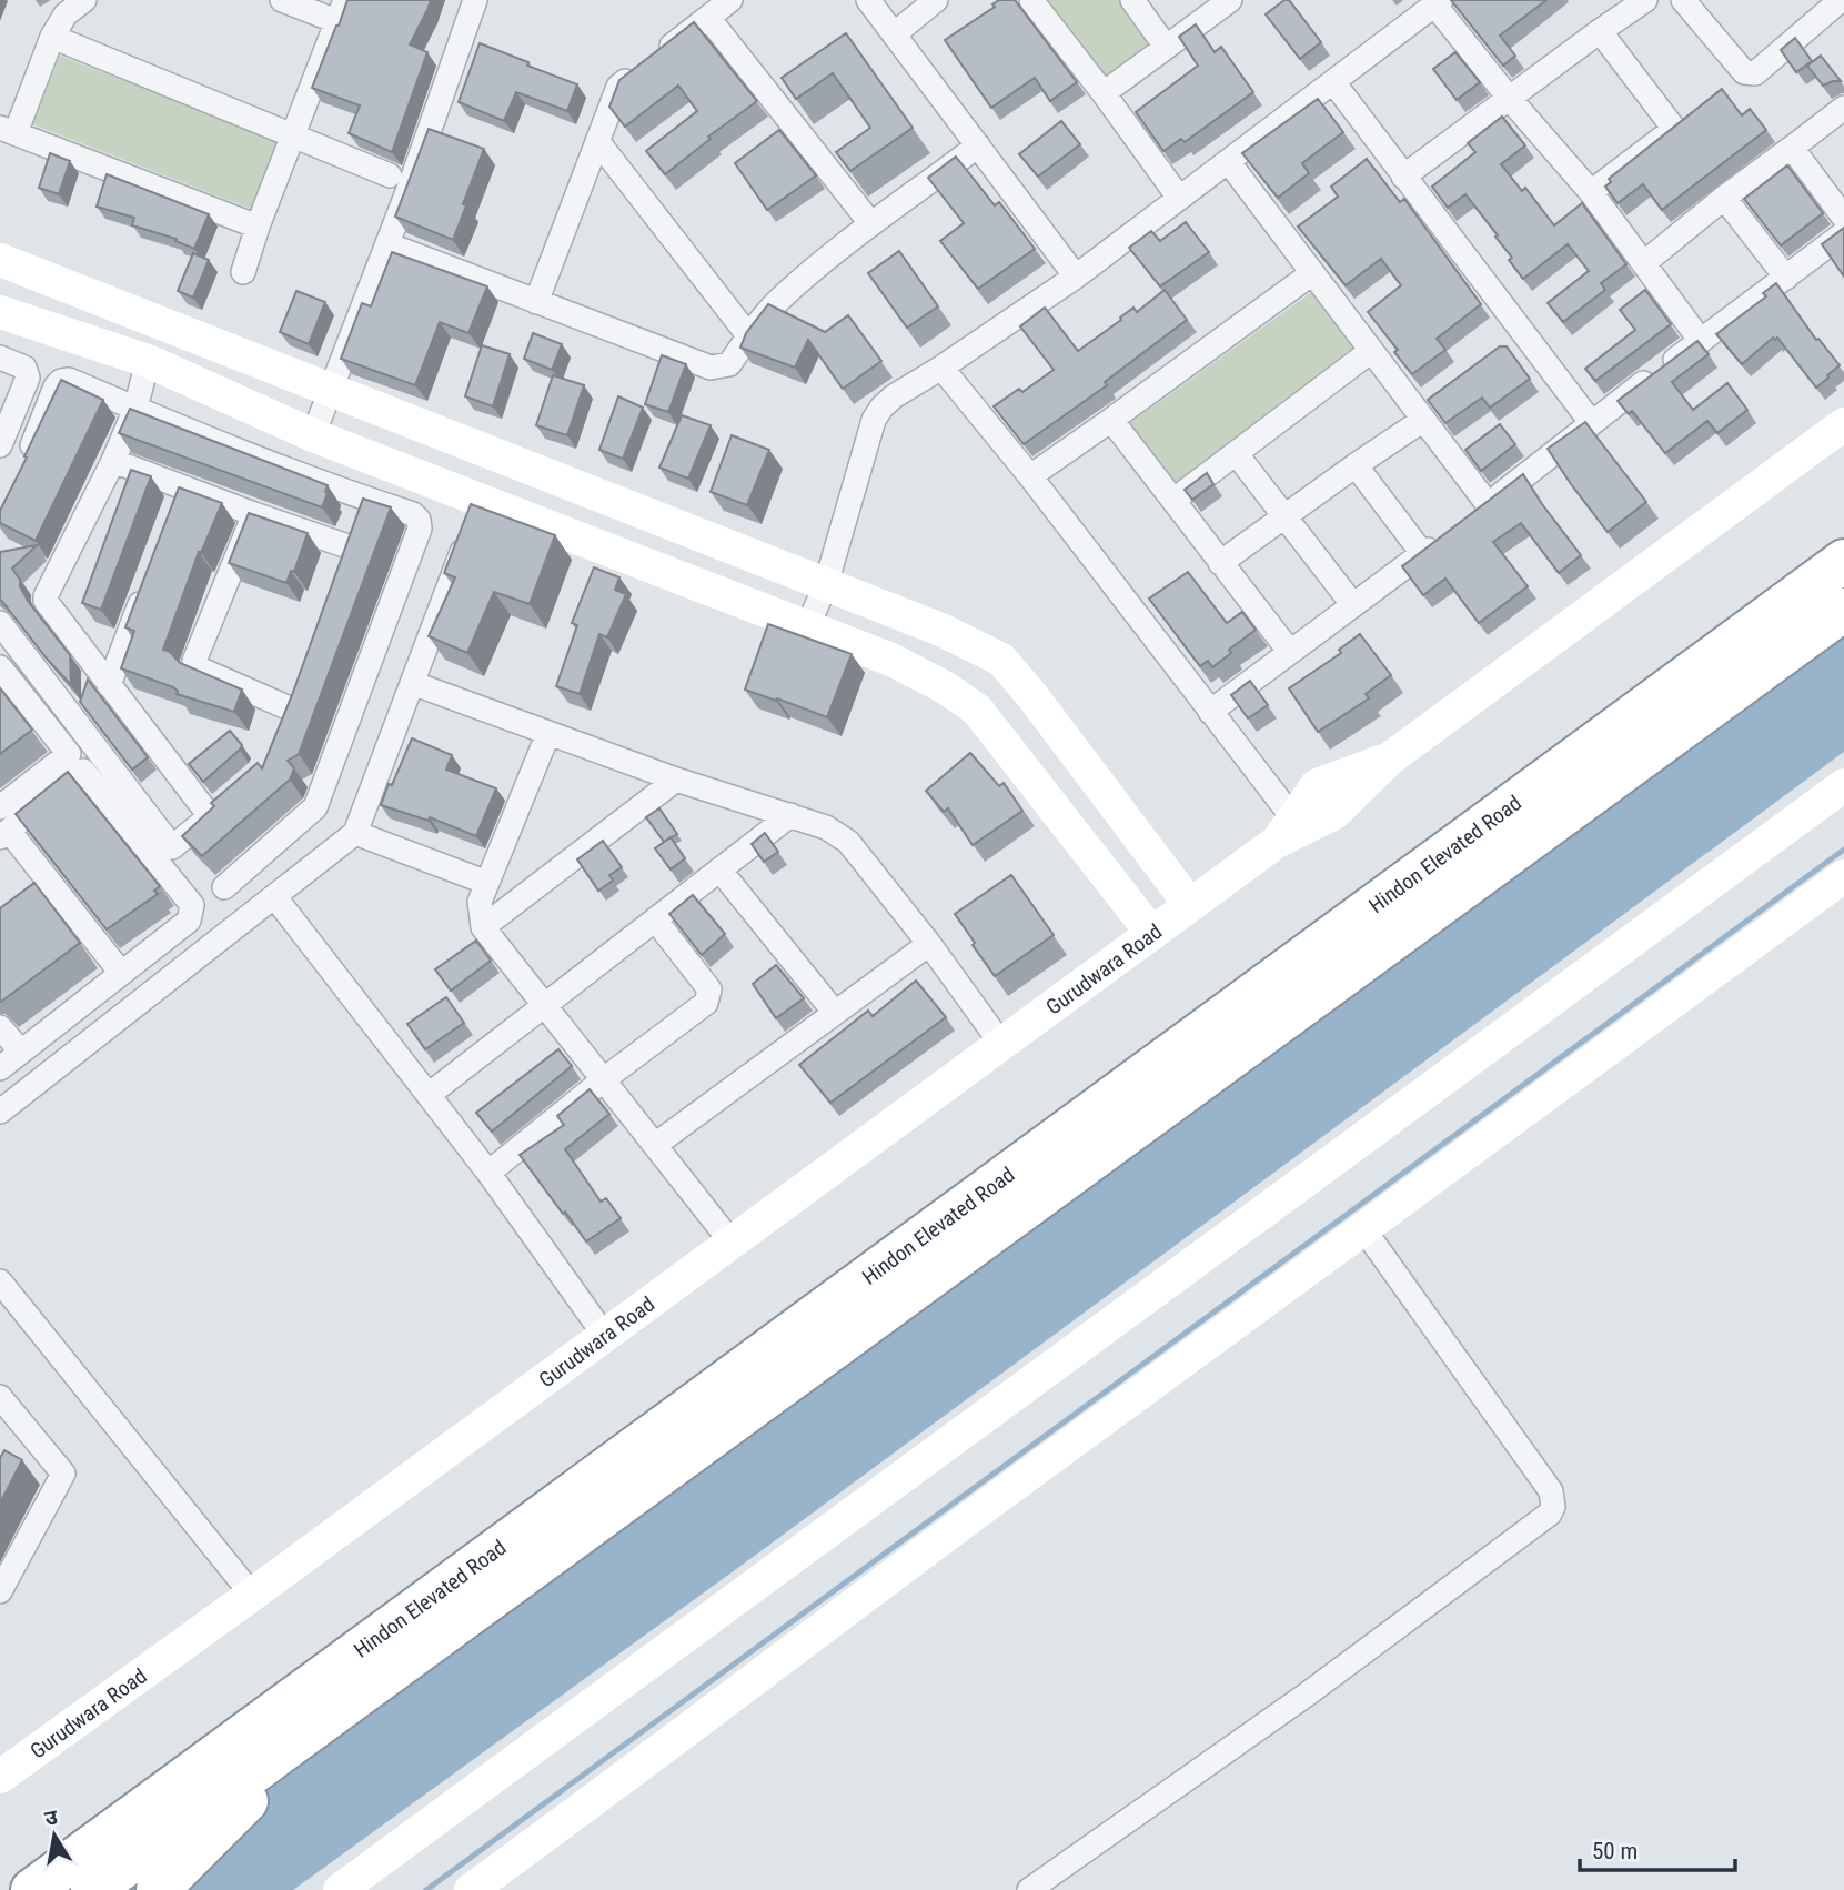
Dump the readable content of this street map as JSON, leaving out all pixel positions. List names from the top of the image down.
{
  "streets": {
    "highway": ["Hindon Elevated Road"],
    "street": ["Gurudwara Road"]
  },
  "scale_bar": "50 m",
  "north": "top"
}
